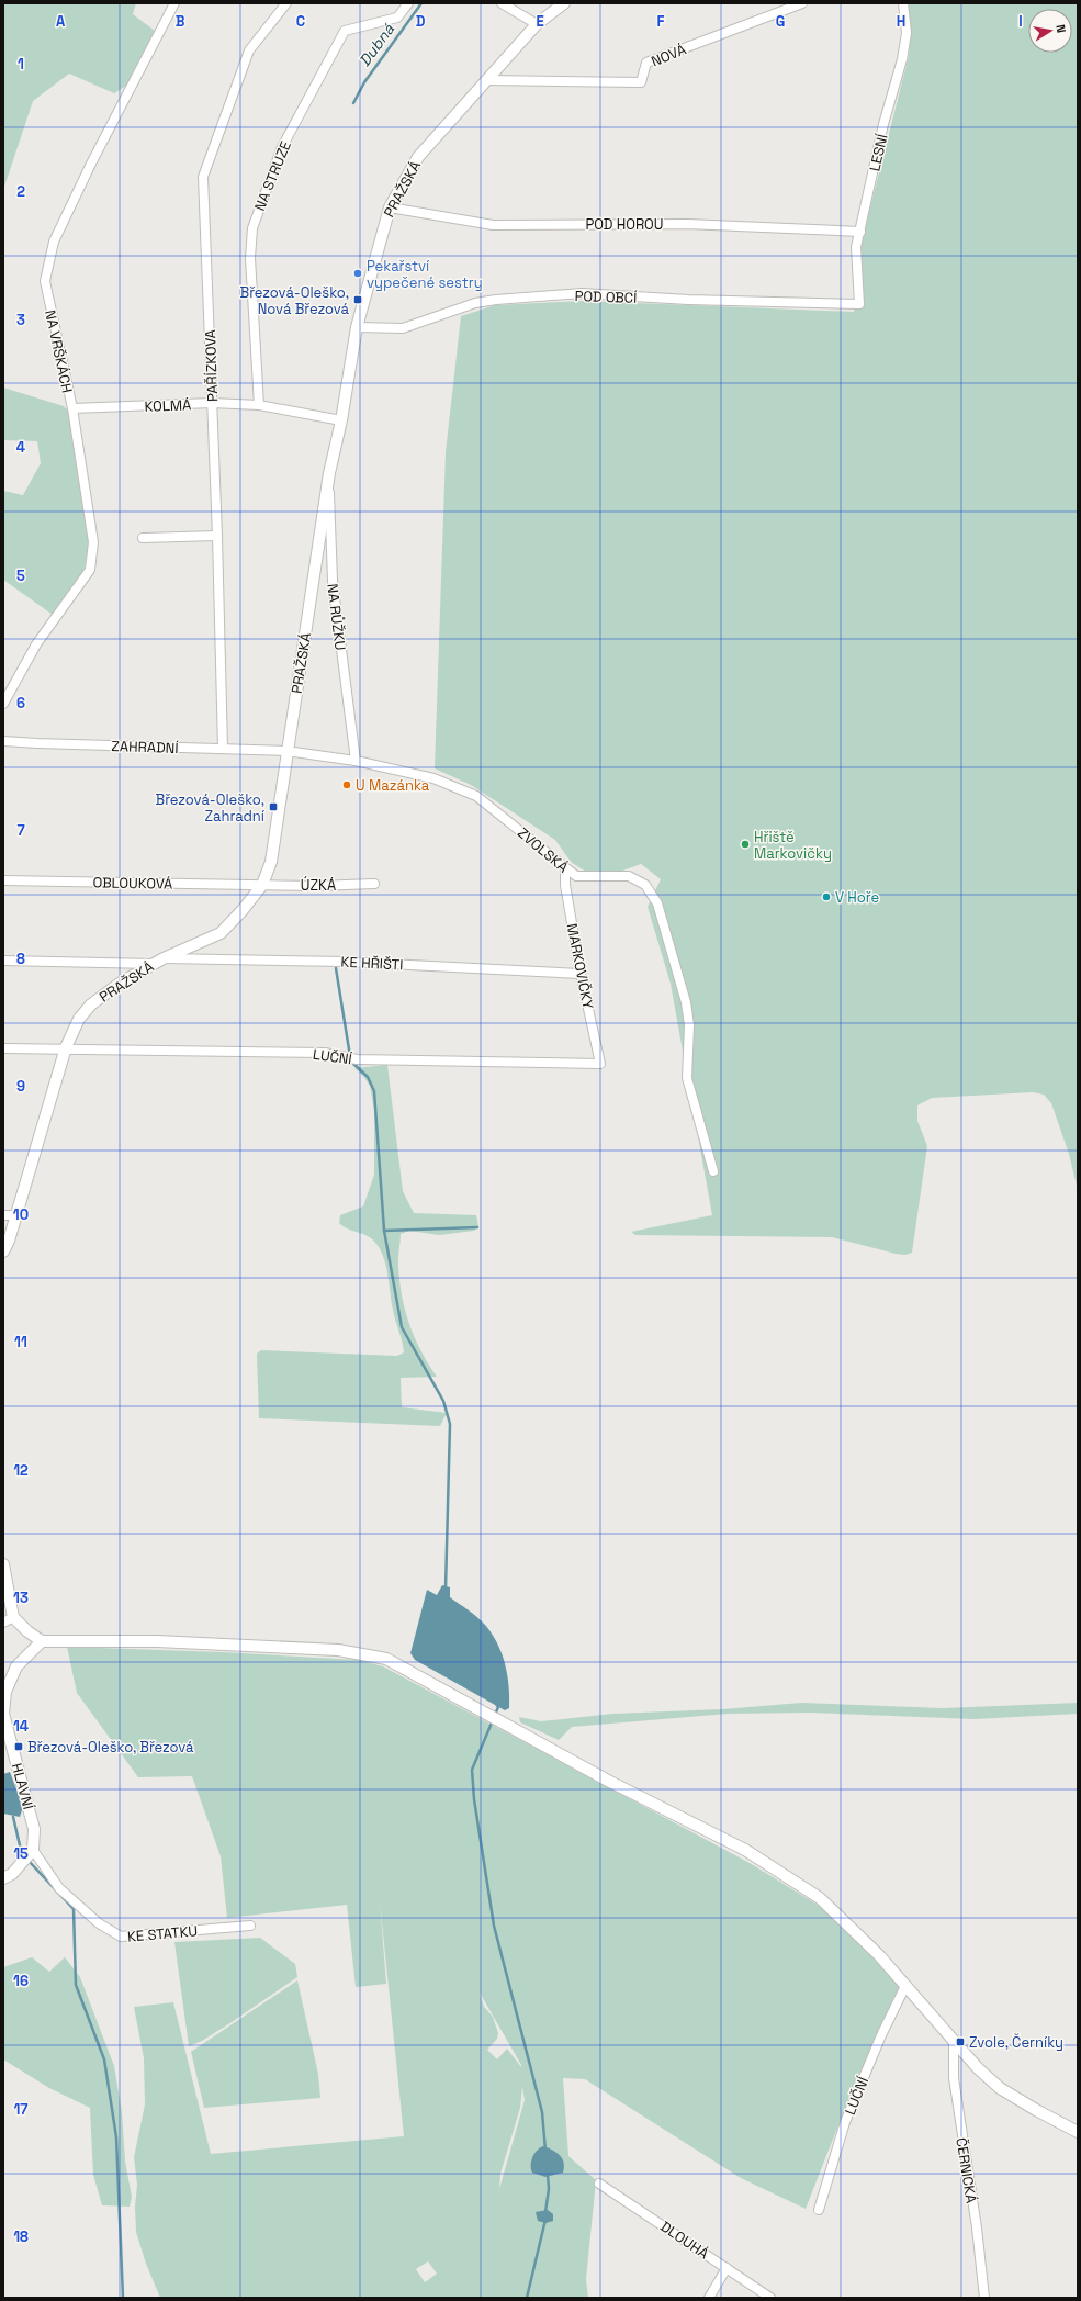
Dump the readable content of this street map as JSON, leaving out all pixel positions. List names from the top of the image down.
{
  "streets": {
    "street": [
      "NOVÁ",
      "LESNÍ",
      "NA STRUZE",
      "PRAŽSKÁ",
      "POD HOROU",
      "POD OBCÍ",
      "NA VRŠKÁCH",
      "PAŘÍZKOVA",
      "KOLMÁ",
      "NA RŮŽKU",
      "ZAHRADNÍ",
      "ZVOLSKÁ",
      "OBLOUKOVÁ",
      "ÚZKÁ",
      "KE HŘIŠTI",
      "MARKOVIČKY",
      "LUČNÍ",
      "HLAVNÍ",
      "KE STATKU",
      "ČERNICKÁ",
      "DLOUHÁ"
    ]
  },
  "crossings": [
    ["NOVÁ", "PRAŽSKÁ"],
    ["LESNÍ", "POD HOROU"],
    ["LESNÍ", "POD OBCÍ"],
    ["NA STRUZE", "KOLMÁ"],
    ["PRAŽSKÁ", "POD HOROU"],
    ["PRAŽSKÁ", "POD OBCÍ"],
    ["PRAŽSKÁ", "KOLMÁ"],
    ["PRAŽSKÁ", "NA RŮŽKU"],
    ["PRAŽSKÁ", "ZAHRADNÍ"],
    ["PRAŽSKÁ", "ZVOLSKÁ"],
    ["PRAŽSKÁ", "OBLOUKOVÁ"],
    ["PRAŽSKÁ", "ÚZKÁ"],
    ["PRAŽSKÁ", "KE HŘIŠTI"],
    ["PRAŽSKÁ", "LUČNÍ"],
    ["NA VRŠKÁCH", "KOLMÁ"],
    ["PAŘÍZKOVA", "KOLMÁ"],
    ["PAŘÍZKOVA", "ZAHRADNÍ"],
    ["NA RŮŽKU", "ZVOLSKÁ"],
    ["ZAHRADNÍ", "ZVOLSKÁ"],
    ["ZVOLSKÁ", "MARKOVIČKY"],
    ["OBLOUKOVÁ", "ÚZKÁ"],
    ["KE HŘIŠTI", "MARKOVIČKY"],
    ["MARKOVIČKY", "LUČNÍ"],
    ["HLAVNÍ", "KE STATKU"]
  ],
  "water": ["Dubná"],
  "places": {
    "other": [
      "Pekařství vypečené sestry",
      "U Mazánka",
      "Hřiště Markovičky",
      "V Hoře"
    ],
    "transit": [
      "Březová-Oleško, Nová Březová",
      "Březová-Oleško, Zahradní",
      "Březová-Oleško, Březová",
      "Zvole, Černíky"
    ]
  },
  "north": "right",
  "grid": {
    "columns": [
      "A",
      "B",
      "C",
      "D",
      "E",
      "F",
      "G",
      "H",
      "I"
    ],
    "rows": [
      "1",
      "2",
      "3",
      "4",
      "5",
      "6",
      "7",
      "8",
      "9",
      "10",
      "11",
      "12",
      "13",
      "14",
      "15",
      "16",
      "17",
      "18"
    ]
  }
}
